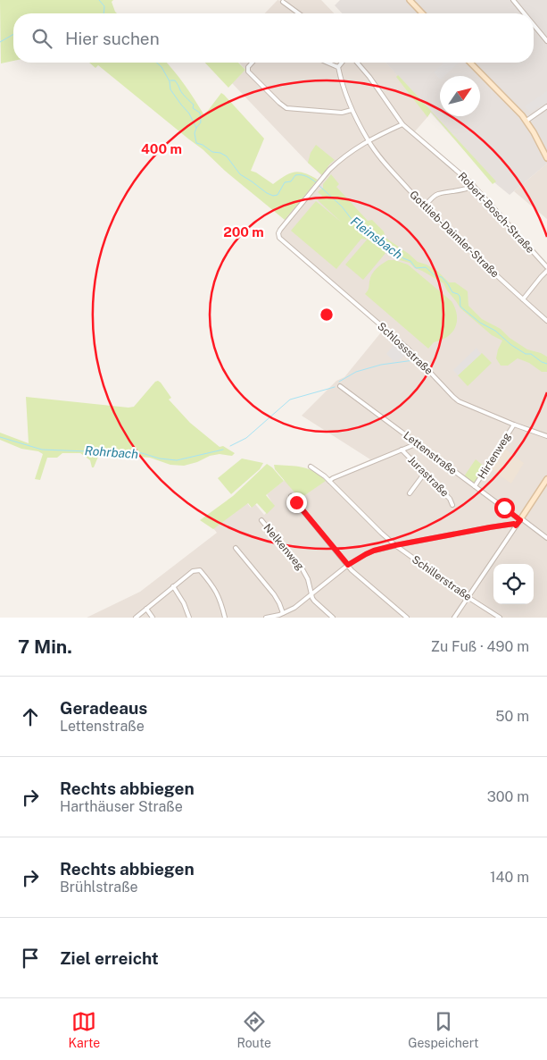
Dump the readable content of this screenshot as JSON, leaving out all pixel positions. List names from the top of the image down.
{
  "streets": {
    "street": [
      "Robert-Bosch-Straße",
      "Gottlieb-Daimler-Straße",
      "Schlossstraße",
      "Lettenstraße",
      "Hirtenweg",
      "Jurastraße",
      "Nelkenweg",
      "Schillerstraße"
    ]
  },
  "crossings": [
    ["Gottlieb-Daimler-Straße", "Schlossstraße"],
    ["Schlossstraße", "Hirtenweg"],
    ["Lettenstraße", "Hirtenweg"]
  ],
  "water": ["Fleinsbach", "Rohrbach"],
  "north": "top right",
  "page": {
    "search": "Hier suchen",
    "heading": ["7 Min.", "Zu Fuß · 490 m"],
    "list": [
      ["Geradeaus", "Lettenstraße", "50 m"],
      ["Rechts abbiegen", "Harthäuser Straße", "300 m"],
      ["Rechts abbiegen", "Brühlstraße", "140 m"],
      "Ziel erreicht"
    ],
    "nav": ["Karte", "Route", "Gespeichert"]
  },
  "rings": ["400 m", "200 m"]
}
